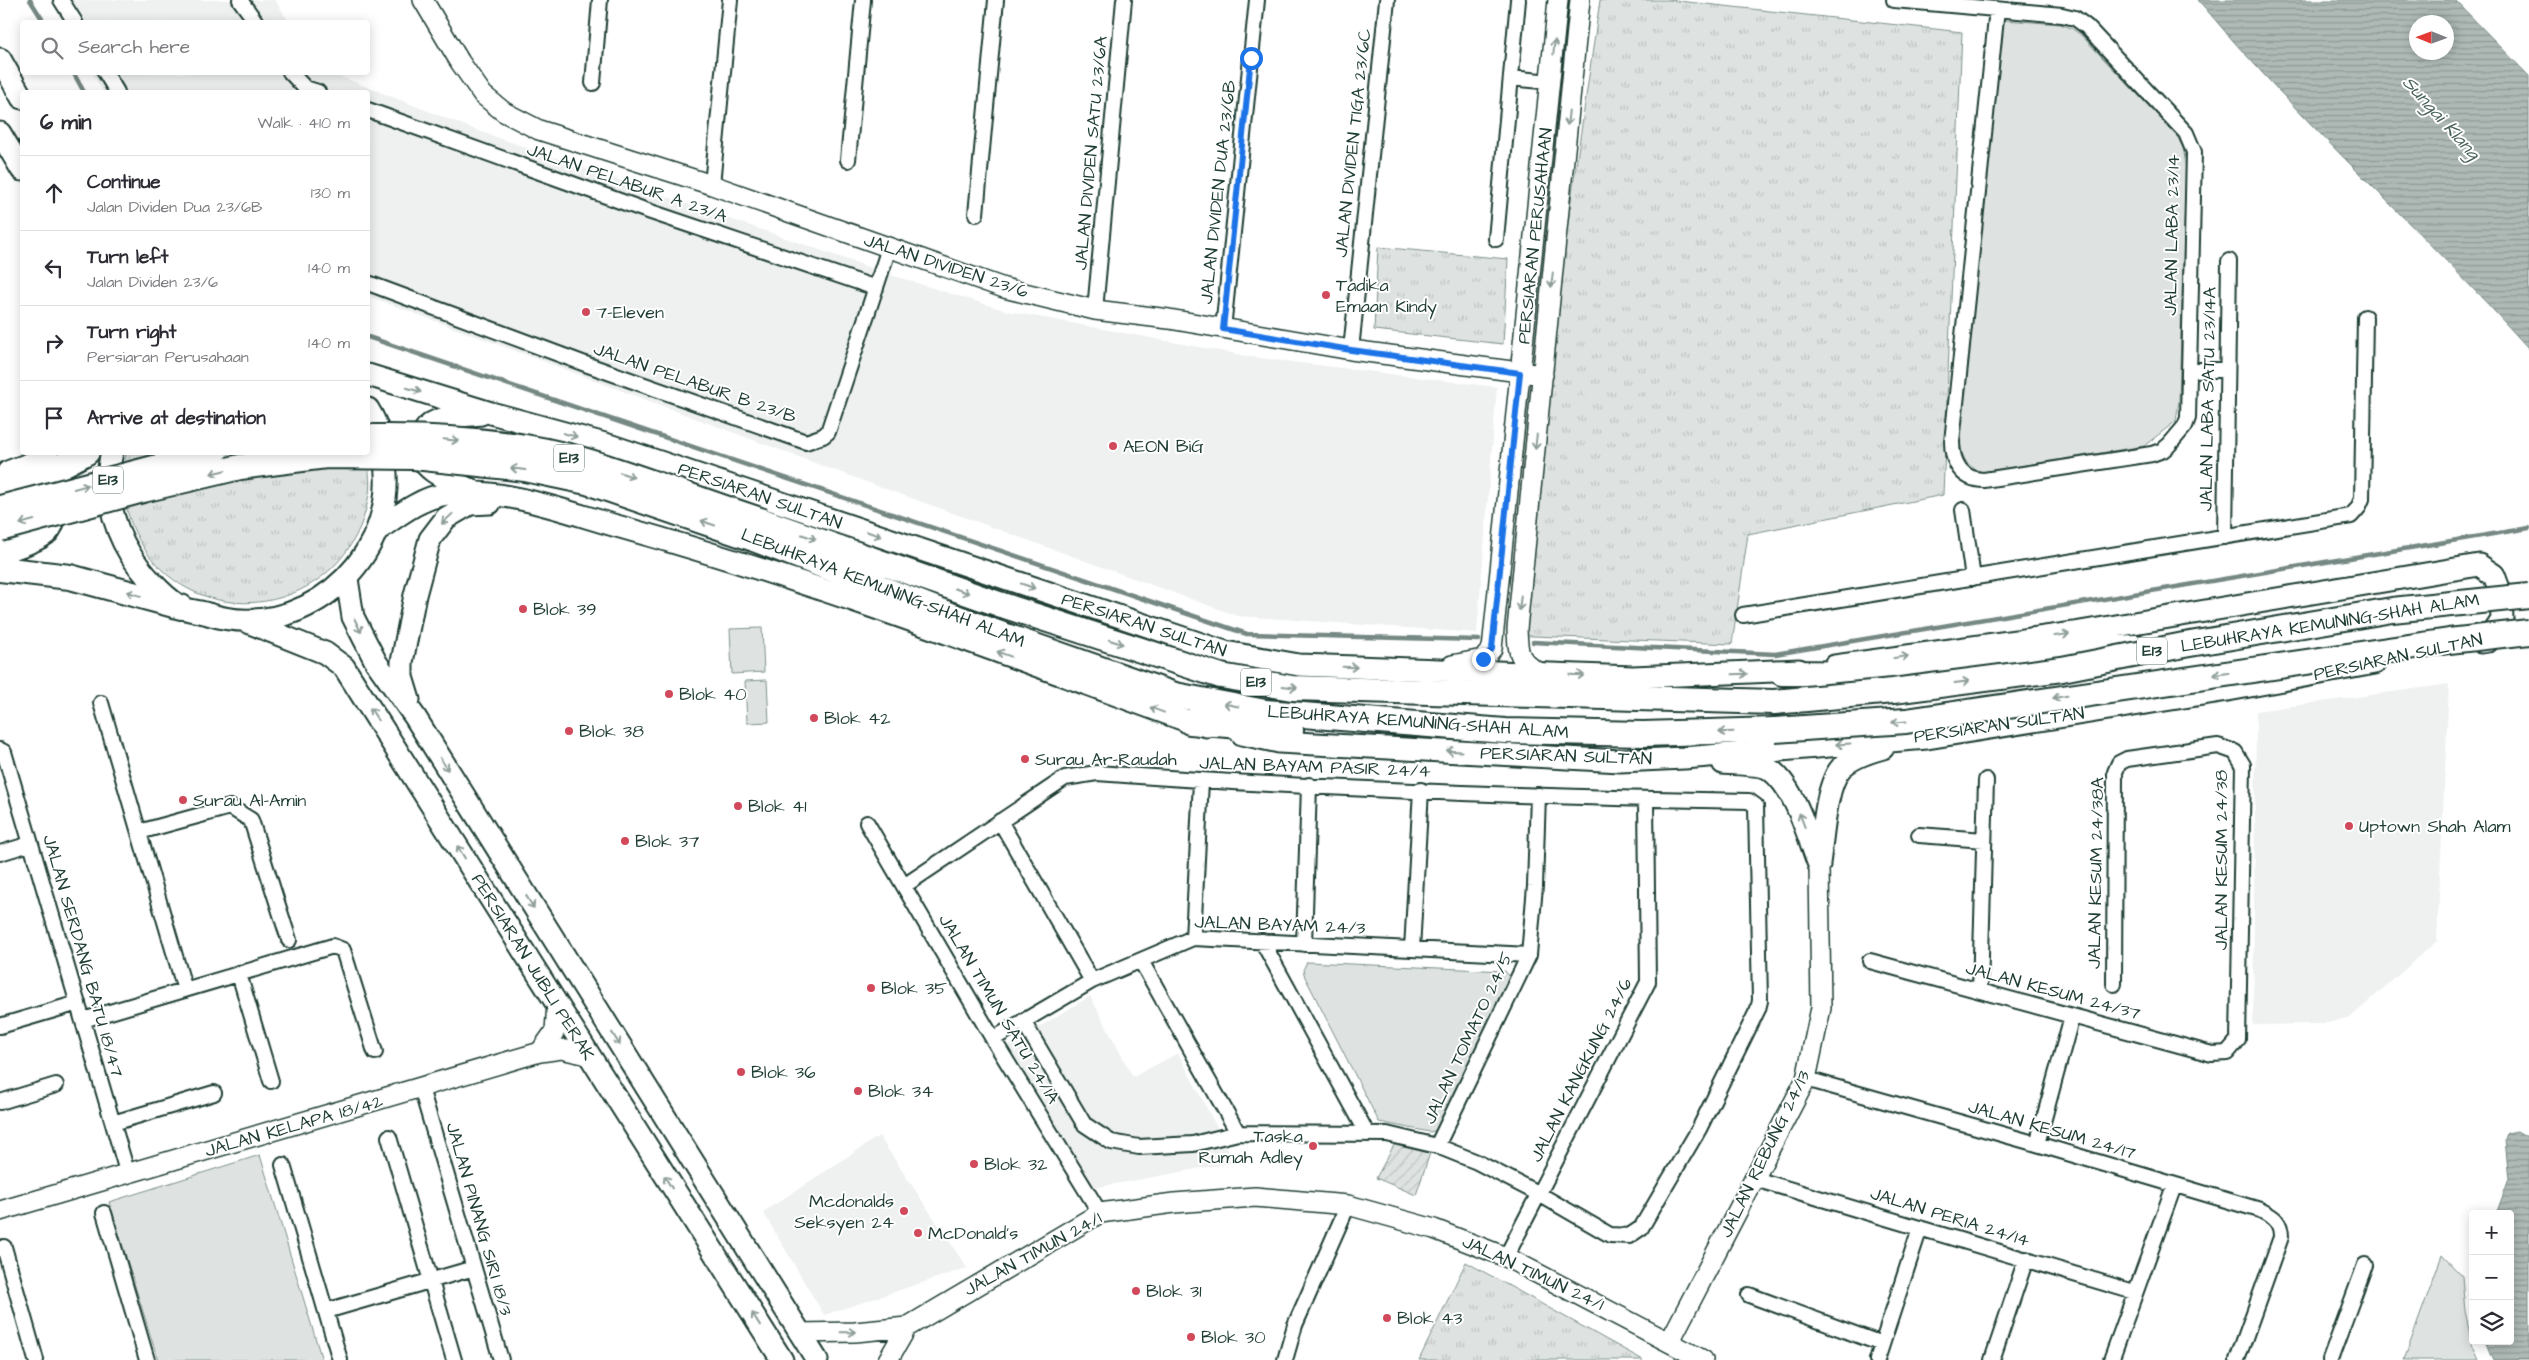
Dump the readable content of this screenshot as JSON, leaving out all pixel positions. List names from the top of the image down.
{
  "streets": {
    "highway": ["E13", "LEBUHRAYA KEMUNING–SHAH ALAM", "LEBUHRAYA KEMUNING-SHAH ALAM"],
    "main road": ["PERSIARAN SULTAN", "PERSIARAN JUBLI PERAK"],
    "street": [
      "JALAN DIVIDEN TIGA 23/6C",
      "JALAN DIVIDEN SATU 23/6A",
      "JALAN PELABUR A 23/A",
      "JALAN DIVIDEN DUA 23/6B",
      "JALAN LABA 23/14",
      "PERSIARAN PERUSAHAAN",
      "JALAN DIVIDEN 23/6",
      "JALAN PELABUR B 23/B",
      "JALAN LABA SATU 23/14A",
      "JALAN BAYAM PASIR 24/4",
      "JALAN KESUM 24/38",
      "JALAN KESUM 24/38A",
      "JALAN BAYAM 24/3",
      "JALAN SERDANG BATU 18/47",
      "JALAN KESUM 24/37",
      "JALAN TIMUN SATU 24/1A",
      "JALAN TOMATO 24/5",
      "JALAN KANGKUNG 24/6",
      "JALAN KELAPA 18/42",
      "JALAN KESUM 24/17",
      "JALAN REBUNG 24/13",
      "JALAN PERIA 24/14",
      "JALAN PINANG SIRI 18/3",
      "JALAN TIMUN 24/1"
    ]
  },
  "crossings": [
    ["JALAN DIVIDEN TIGA 23/6C", "JALAN DIVIDEN 23/6"],
    ["JALAN DIVIDEN SATU 23/6A", "JALAN DIVIDEN 23/6"],
    ["JALAN PELABUR A 23/A", "JALAN PELABUR B 23/B"],
    ["JALAN DIVIDEN DUA 23/6B", "JALAN DIVIDEN 23/6"],
    ["PERSIARAN PERUSAHAAN", "JALAN DIVIDEN 23/6"],
    ["PERSIARAN PERUSAHAAN", "PERSIARAN SULTAN"],
    ["JALAN DIVIDEN 23/6", "JALAN PELABUR B 23/B"],
    ["LEBUHRAYA KEMUNING–SHAH ALAM", "LEBUHRAYA KEMUNING-SHAH ALAM"],
    ["JALAN BAYAM PASIR 24/4", "JALAN TIMUN SATU 24/1A"],
    ["JALAN BAYAM PASIR 24/4", "JALAN TOMATO 24/5"],
    ["JALAN BAYAM PASIR 24/4", "JALAN KANGKUNG 24/6"],
    ["JALAN KESUM 24/38", "JALAN KESUM 24/38A"],
    ["JALAN KESUM 24/38", "JALAN KESUM 24/37"],
    ["JALAN BAYAM 24/3", "JALAN TIMUN SATU 24/1A"],
    ["JALAN BAYAM 24/3", "JALAN TOMATO 24/5"],
    ["JALAN SERDANG BATU 18/47", "JALAN KELAPA 18/42"],
    ["PERSIARAN JUBLI PERAK", "JALAN KELAPA 18/42"],
    ["JALAN TIMUN SATU 24/1A", "JALAN TIMUN 24/1"],
    ["JALAN KANGKUNG 24/6", "JALAN TIMUN 24/1"],
    ["JALAN KELAPA 18/42", "JALAN PINANG SIRI 18/3"],
    ["JALAN KESUM 24/17", "JALAN REBUNG 24/13"],
    ["JALAN REBUNG 24/13", "JALAN PERIA 24/14"],
    ["JALAN REBUNG 24/13", "JALAN TIMUN 24/1"]
  ],
  "water": ["Sungai Klang"],
  "places": [
    "Tadika Emaan Kindy",
    "7-Eleven",
    "AEON BiG",
    "Blok 39",
    "Blok 40",
    "Blok 42",
    "Blok 38",
    "Surau Ar-Raudah",
    "Surau Al-Amin",
    "Blok 41",
    "Uptown Shah Alam",
    "Blok 37",
    "Blok 35",
    "Blok 36",
    "Blok 34",
    "Taska Rumah Adley",
    "Blok 32",
    "Mcdonalds Seksyen 24",
    "McDonald's",
    "Blok 31",
    "Blok 43",
    "Blok 30"
  ],
  "north": "left",
  "page": {
    "search": "Search here",
    "heading": ["6 min", "Walk · 410 m"],
    "list": [
      ["Continue", "Jalan Dividen Dua 23/6B", "130 m"],
      ["Turn left", "Jalan Dividen 23/6", "140 m"],
      ["Turn right", "Persiaran Perusahaan", "140 m"],
      "Arrive at destination"
    ],
    "map_buttons": ["+", "−"]
  }
}
